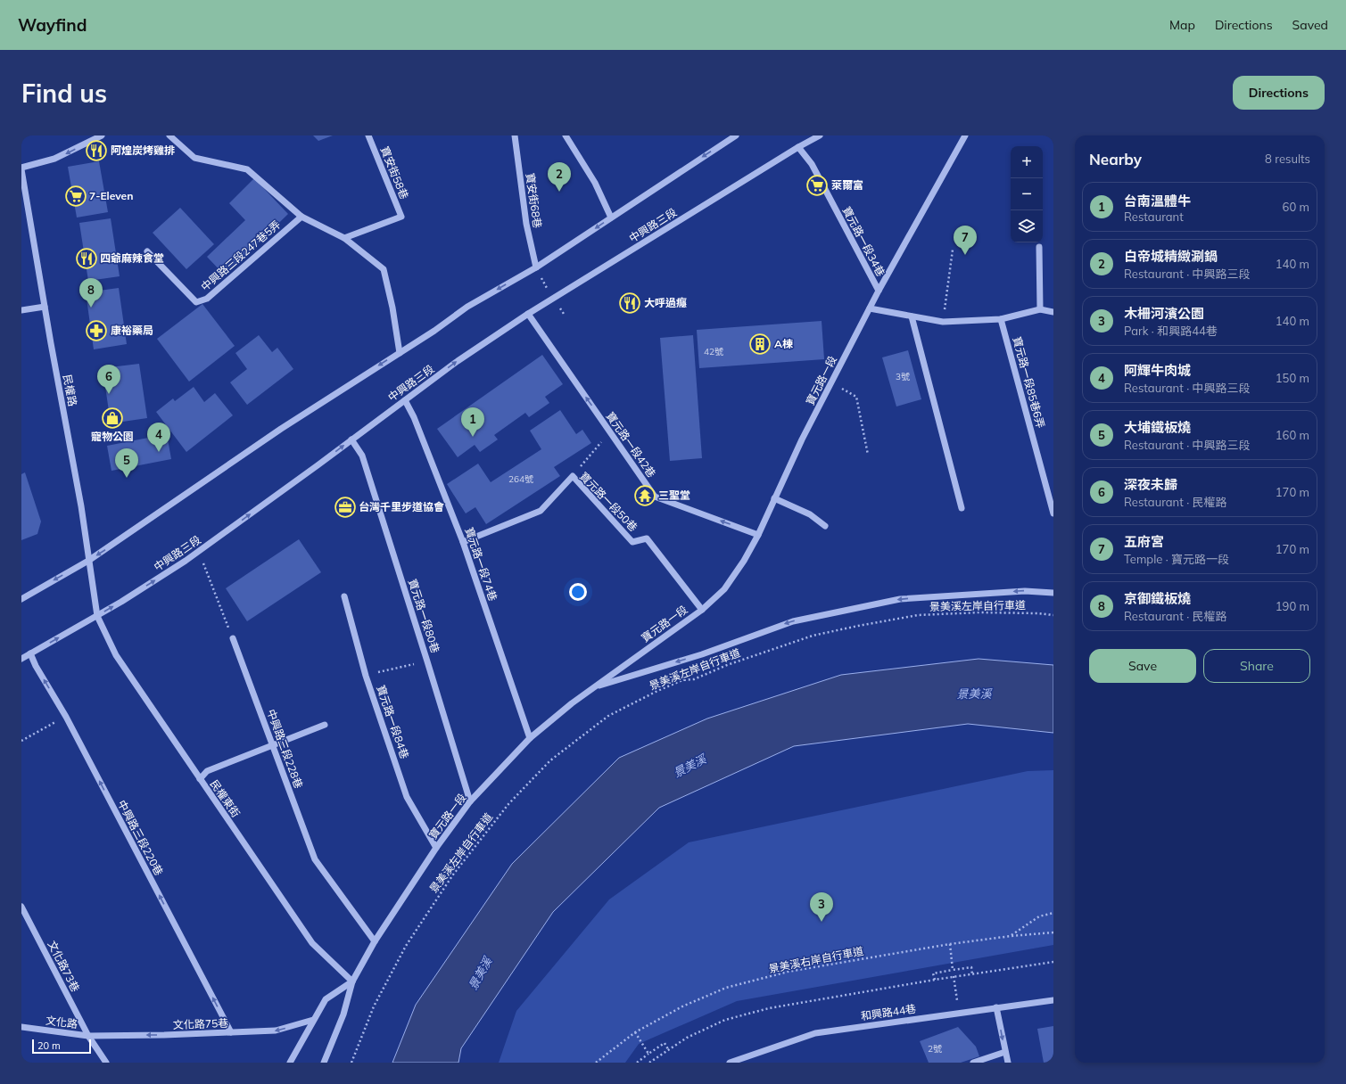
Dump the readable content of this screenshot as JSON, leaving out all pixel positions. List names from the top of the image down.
{
  "streets": {
    "street": [
      "寶安街58巷",
      "寶安街68巷",
      "中興路三段",
      "寶元路一段34巷",
      "中興路三段247巷5弄",
      "寶元路一段",
      "寶元路一段85巷6弄",
      "民權路",
      "寶元路一段42巷",
      "寶元路一段50巷",
      "寶元路一段74巷",
      "寶元路一段80巷",
      "寶元路一段84巷",
      "中興路三段228巷",
      "民權東街",
      "中興路三段220巷",
      "文化路73巷",
      "和興路44巷",
      "文化路",
      "文化路75巷"
    ],
    "path": ["景美溪左岸自行車道", "景美溪右岸自行車道"]
  },
  "crossings": [
    ["中興路三段", "寶元路一段34巷"],
    ["中興路三段", "民權路"],
    ["中興路三段", "寶元路一段42巷"],
    ["中興路三段", "寶元路一段74巷"],
    ["中興路三段", "寶元路一段80巷"],
    ["中興路三段", "民權東街"],
    ["中興路三段", "中興路三段220巷"],
    ["寶元路一段34巷", "寶元路一段"],
    ["寶元路一段", "寶元路一段42巷"],
    ["寶元路一段", "寶元路一段50巷"],
    ["寶元路一段", "寶元路一段74巷"],
    ["寶元路一段", "寶元路一段80巷"],
    ["寶元路一段", "寶元路一段84巷"],
    ["寶元路一段", "中興路三段228巷"],
    ["寶元路一段", "民權東街"],
    ["寶元路一段", "文化路75巷"],
    ["民權路", "民權東街"],
    ["寶元路一段50巷", "寶元路一段74巷"],
    ["中興路三段220巷", "文化路75巷"],
    ["文化路73巷", "文化路"],
    ["文化路73巷", "文化路75巷"],
    ["文化路", "文化路75巷"]
  ],
  "one_way": ["寶元路一段42巷", "中興路三段220巷", "文化路75巷"],
  "water": ["景美溪"],
  "places": {
    "restaurant": ["阿煌炭烤雞排", "四爺麻辣食堂", "大呼過癮"],
    "supermarket": ["萊爾富", "7-Eleven"],
    "pharmacy": ["康裕藥局"],
    "building": ["A棟"],
    "shop": ["寵物公園"],
    "temple": ["三聖堂"],
    "office": ["台灣千里步道協會"]
  },
  "house_numbers": [
    "42號",
    "3號",
    "264號",
    "2號"
  ],
  "scale_bar": "20 m",
  "page": {
    "header": "Wayfind",
    "nav": ["Map", "Directions", "Saved"],
    "buttons": [
      "Directions",
      ["Save", "Share"]
    ],
    "title": "Find us",
    "heading": ["Nearby", "8 results"],
    "map_buttons": ["+", "−"],
    "pins": [
      "2",
      "7",
      "8",
      "6",
      "1",
      "4",
      "5",
      "3"
    ],
    "list": [
      {
        "mark": "1",
        "name": "台南溫體牛",
        "note": "Restaurant",
        "value": "60 m"
      },
      {
        "mark": "2",
        "name": "白帝城精緻涮鍋",
        "note": "Restaurant · 中興路三段",
        "value": "140 m"
      },
      {
        "mark": "3",
        "name": "木柵河濱公園",
        "note": "Park · 和興路44巷",
        "value": "140 m"
      },
      {
        "mark": "4",
        "name": "阿輝牛肉城",
        "note": "Restaurant · 中興路三段",
        "value": "150 m"
      },
      {
        "mark": "5",
        "name": "大埔鐵板燒",
        "note": "Restaurant · 中興路三段",
        "value": "160 m"
      },
      {
        "mark": "6",
        "name": "深夜未歸",
        "note": "Restaurant · 民權路",
        "value": "170 m"
      },
      {
        "mark": "7",
        "name": "五府宮",
        "note": "Temple · 寶元路一段",
        "value": "170 m"
      },
      {
        "mark": "8",
        "name": "京御鐵板燒",
        "note": "Restaurant · 民權路",
        "value": "190 m"
      }
    ],
    "scale": "20 m"
  }
}
